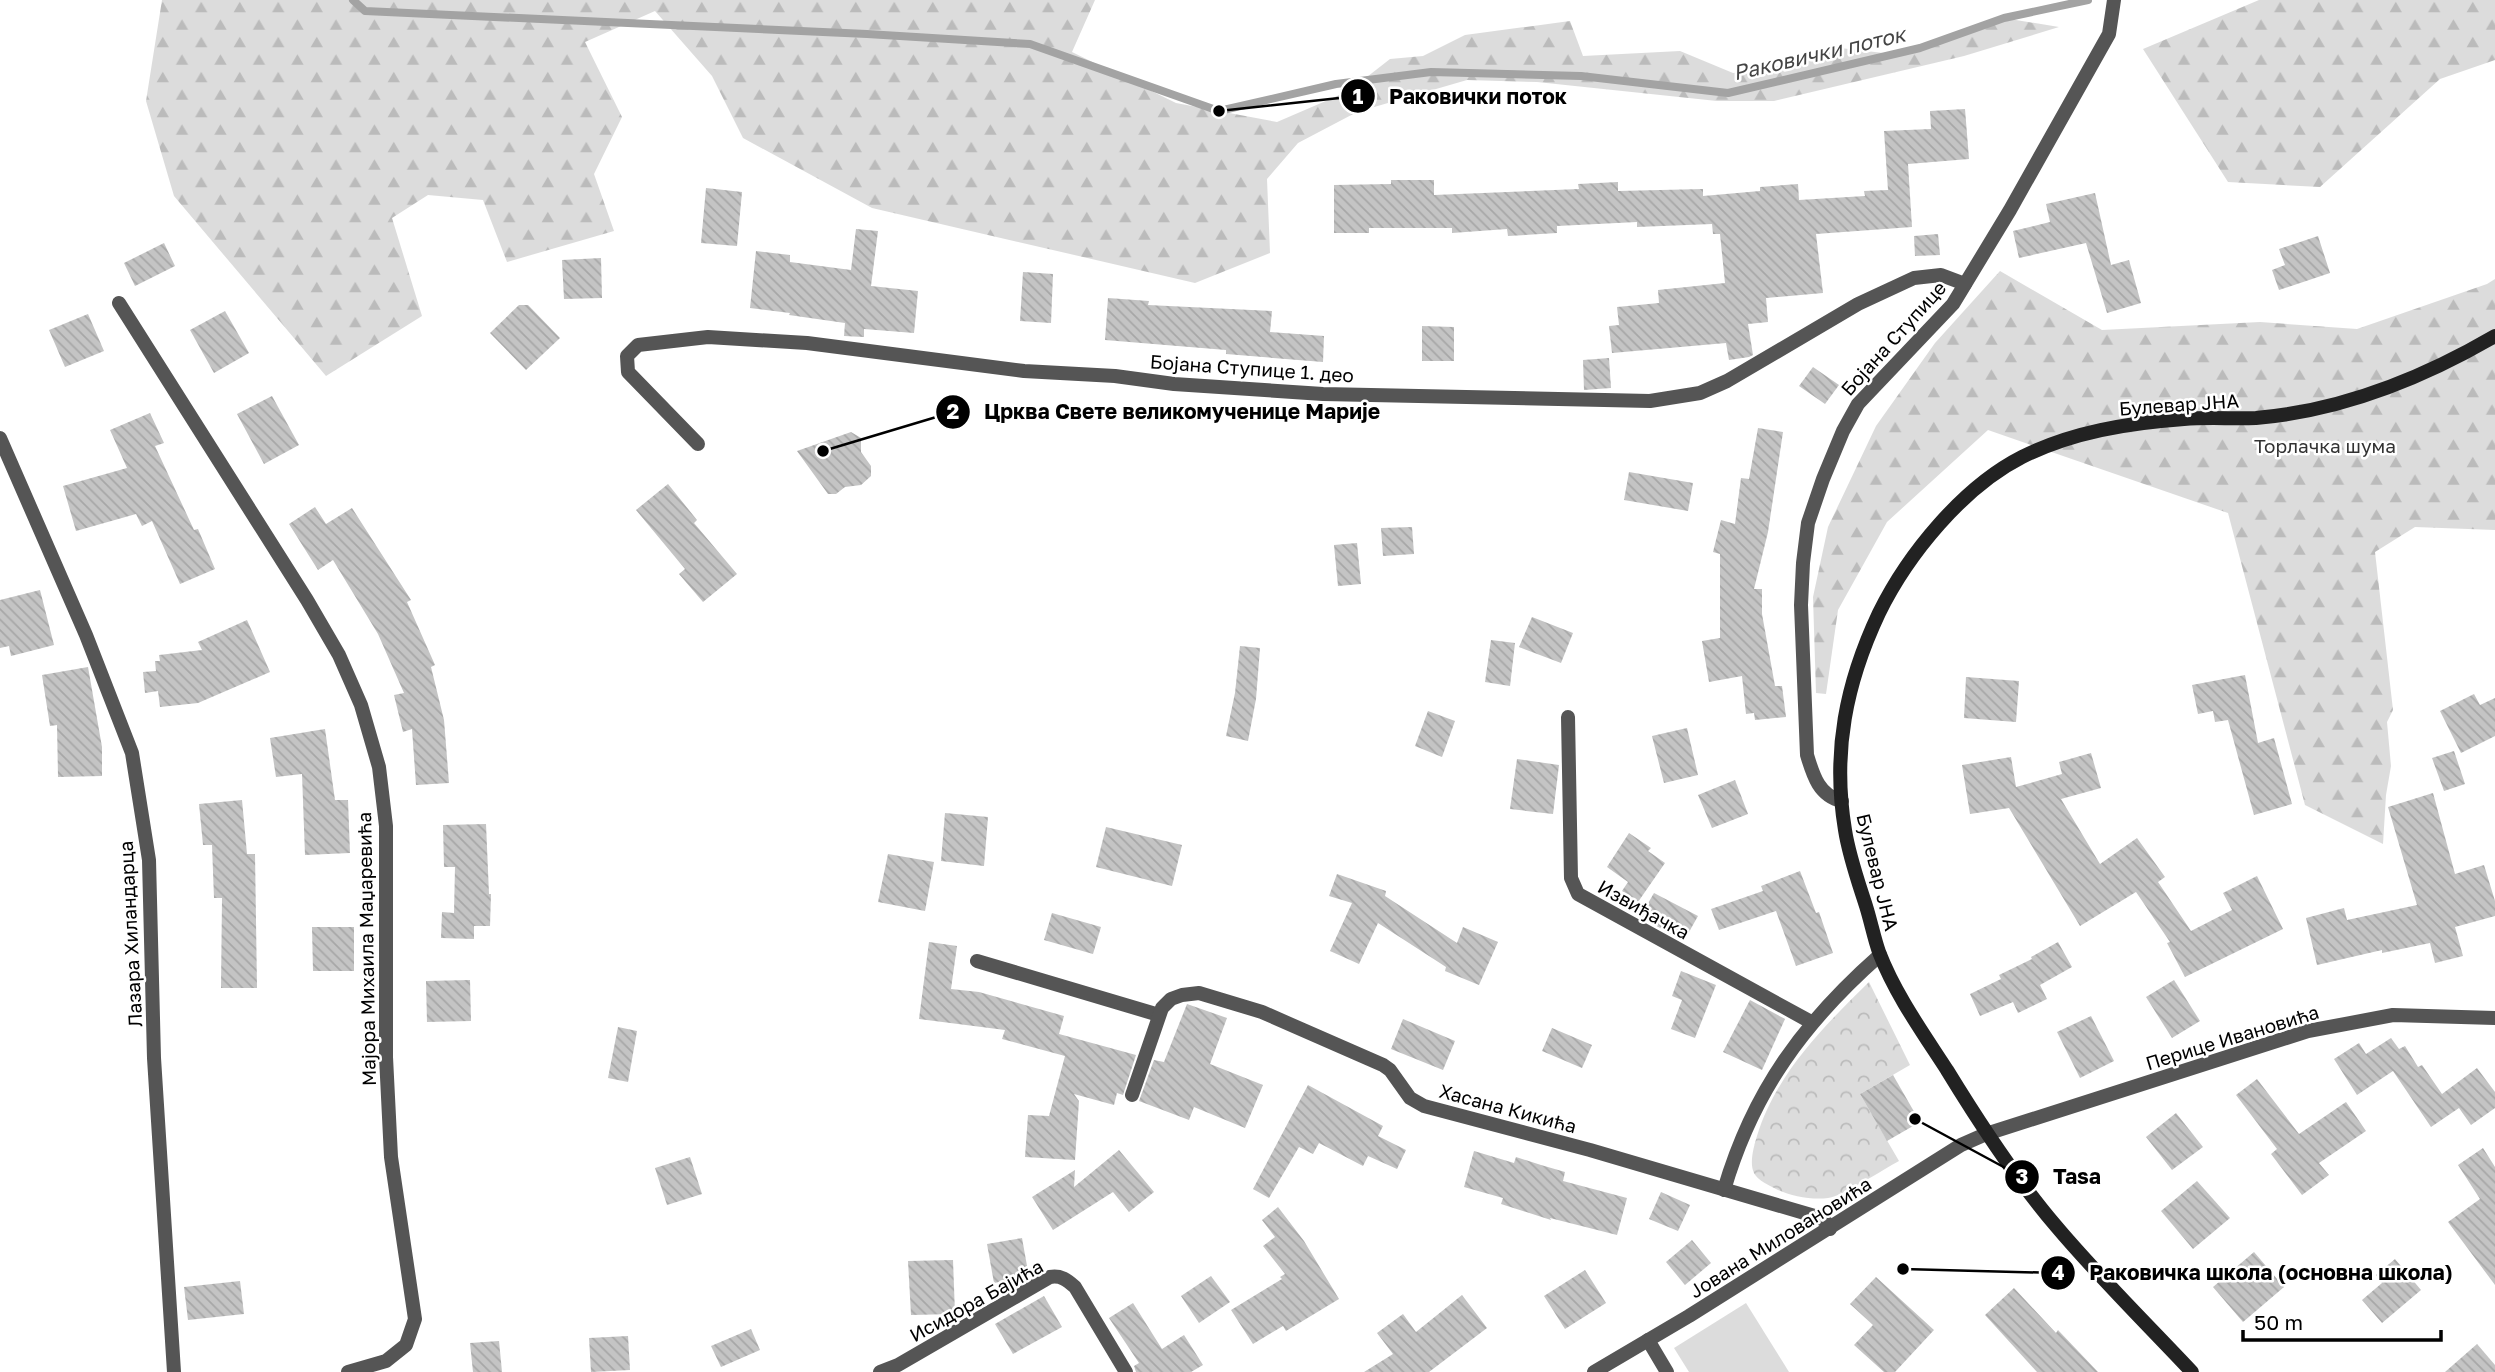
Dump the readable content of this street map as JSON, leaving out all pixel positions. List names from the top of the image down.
{
  "streets": {
    "main road": ["Булевар ЈНА"],
    "street": [
      "Бојана Ступице",
      "Бојана Ступице 1. део",
      "Извиђачка",
      "Лазара Хиландарца",
      "Мајора Михаила Маџаревића",
      "Перице Ивановића",
      "Хасана Кикића",
      "Јована Миловановића",
      "Исидора Бајића"
    ]
  },
  "crossings": [
    ["Бојана Ступице", "Бојана Ступице 1. део"],
    ["Бојана Ступице", "Булевар ЈНА"],
    ["Булевар ЈНА", "Перице Ивановића"],
    ["Булевар ЈНА", "Јована Миловановића"],
    ["Перице Ивановића", "Јована Миловановића"],
    ["Хасана Кикића", "Јована Миловановића"]
  ],
  "water": ["Раковички поток"],
  "parks": ["Торлачка шума"],
  "places": [
    "Раковички поток",
    "Црква Свете великомученице Марије",
    "Tasa",
    "Раковичка школа (основна школа)"
  ],
  "scale_bar": "50 m"
}
